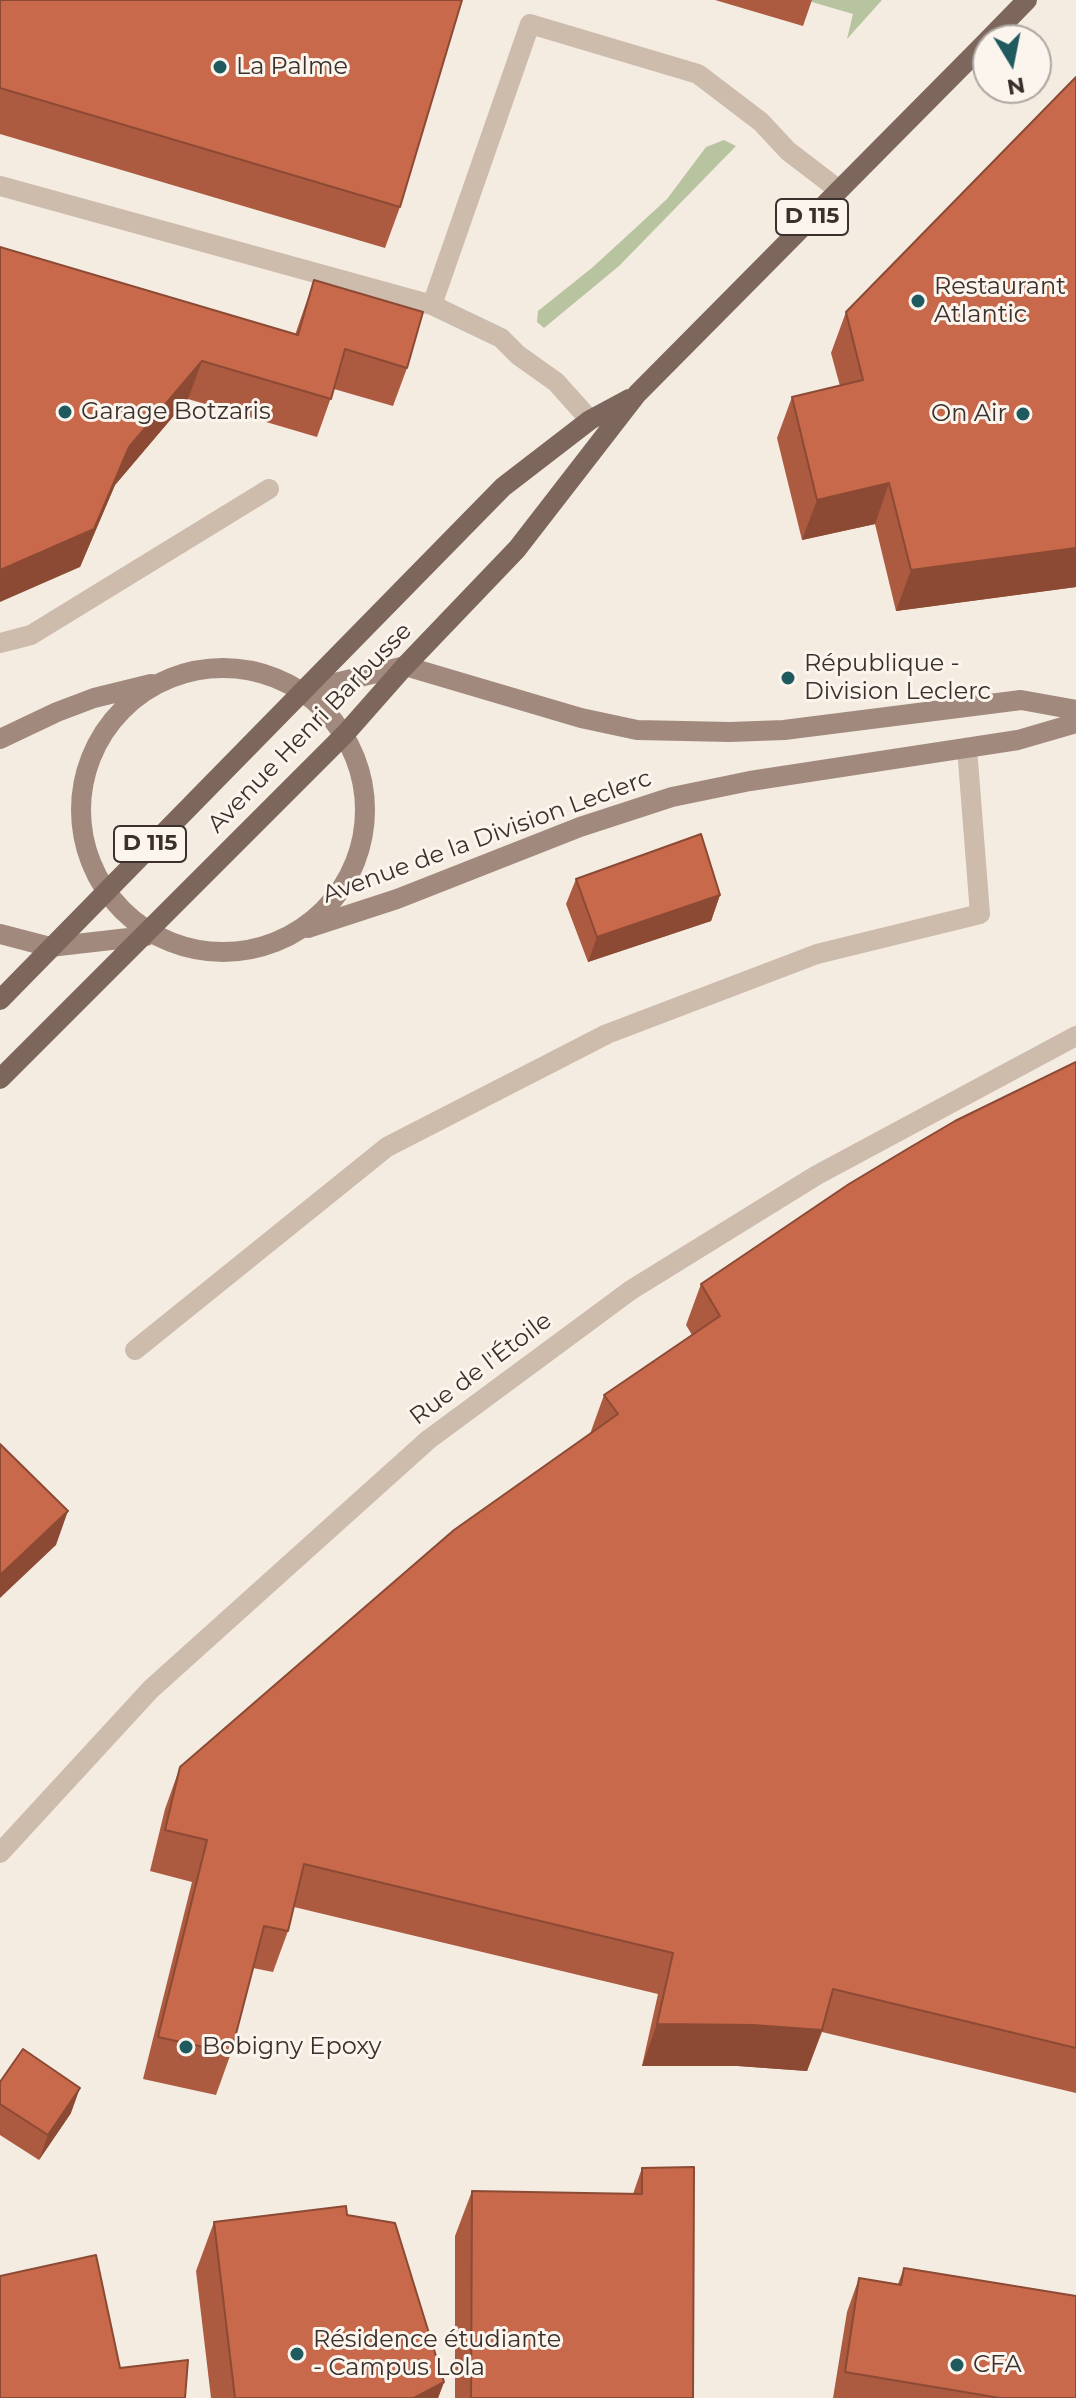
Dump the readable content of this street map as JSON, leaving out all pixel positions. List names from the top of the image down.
{
  "streets": {
    "main road": ["D 115", "Avenue Henri Barbusse", "Avenue de la Division Leclerc"],
    "street": ["Rue de l'Étoile"]
  },
  "crossings": [
    ["Avenue Henri Barbusse", "Avenue de la Division Leclerc"]
  ],
  "places": [
    "La Palme",
    "Restaurant Atlantic",
    "Garage Botzaris",
    "On Air",
    "République - Division Leclerc",
    "Bobigny Epoxy",
    "Résidence étudiante - Campus Lola",
    "CFA"
  ],
  "north": "bottom"
}
